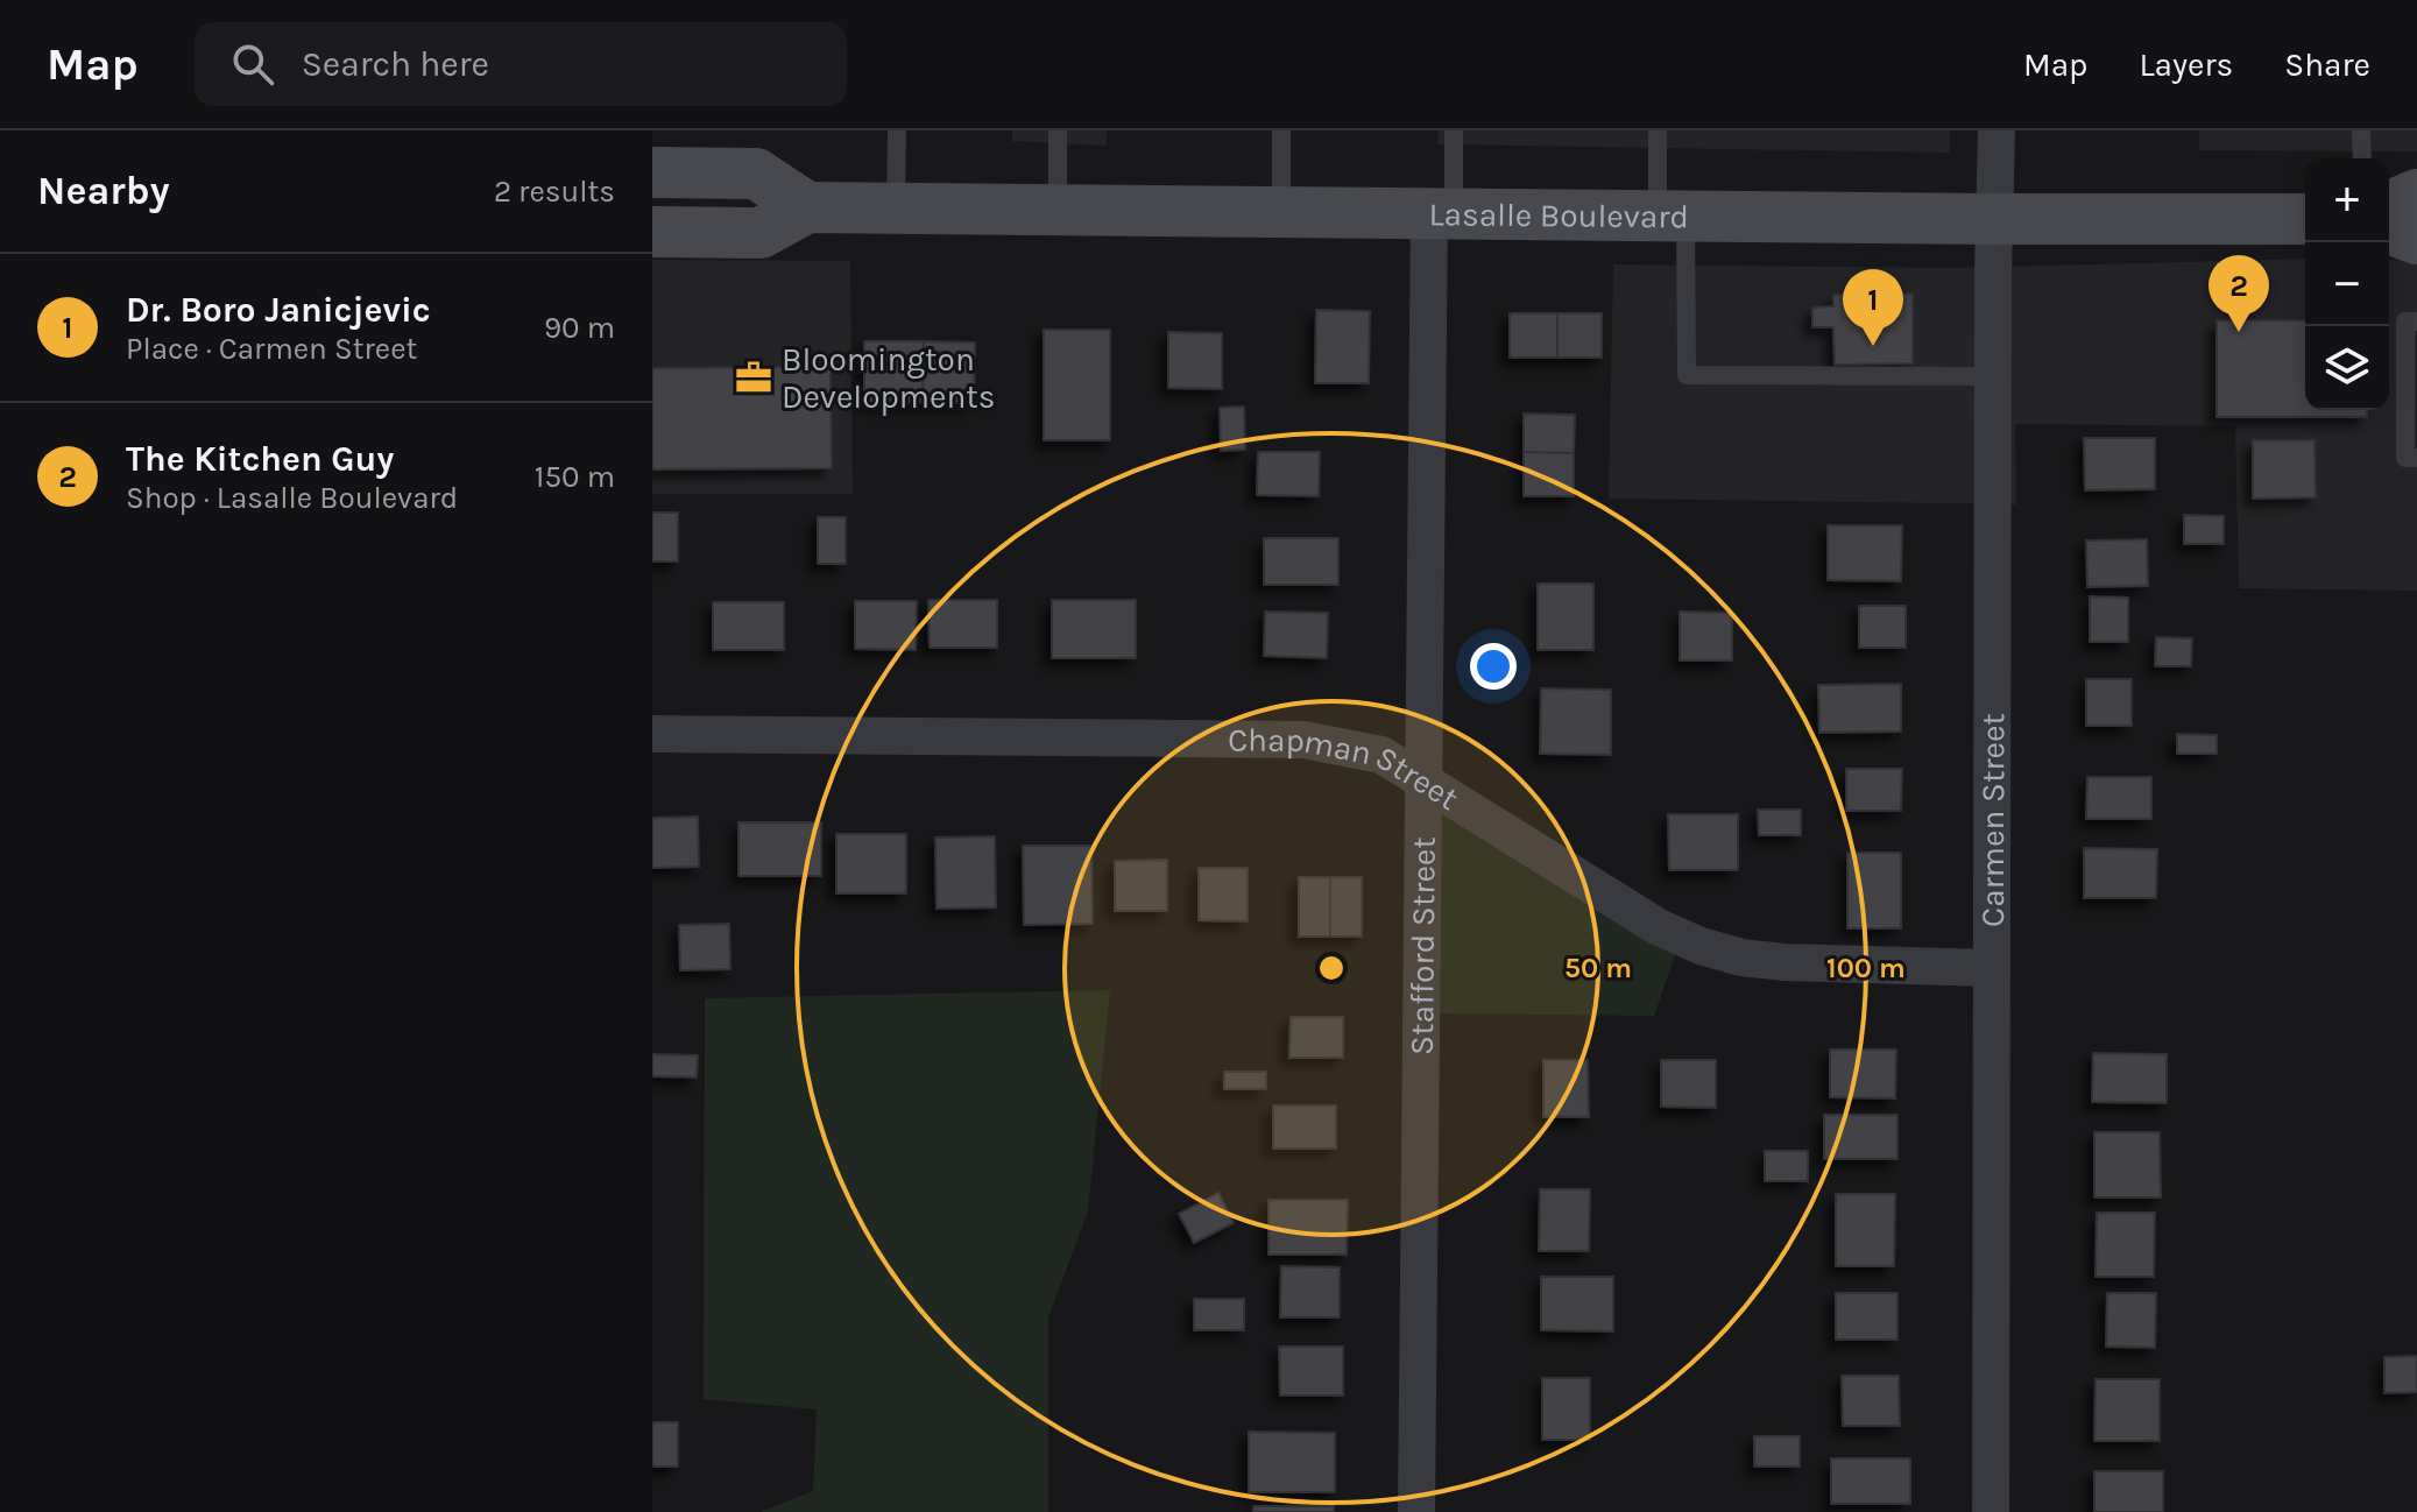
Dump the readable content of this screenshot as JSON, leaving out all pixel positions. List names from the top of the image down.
{
  "streets": {
    "main road": ["Lasalle Boulevard"],
    "street": ["Chapman Street", "Carmen Street", "Stafford Street"]
  },
  "crossings": [
    ["Lasalle Boulevard", "Carmen Street"],
    ["Lasalle Boulevard", "Stafford Street"],
    ["Chapman Street", "Carmen Street"],
    ["Chapman Street", "Stafford Street"]
  ],
  "places": {
    "office": ["Bloomington Developments"]
  },
  "page": {
    "header": "Map",
    "search": "Search here",
    "nav": ["Map", "Layers", "Share"],
    "heading": ["Nearby", "2 results"],
    "map_buttons": ["+", "−"],
    "list": [
      {
        "mark": "1",
        "name": "Dr. Boro Janicjevic",
        "note": "Place · Carmen Street",
        "value": "90 m"
      },
      {
        "mark": "2",
        "name": "The Kitchen Guy",
        "note": "Shop · Lasalle Boulevard",
        "value": "150 m"
      }
    ],
    "pins": ["2", "1"]
  },
  "rings": ["50 m", "100 m"]
}
